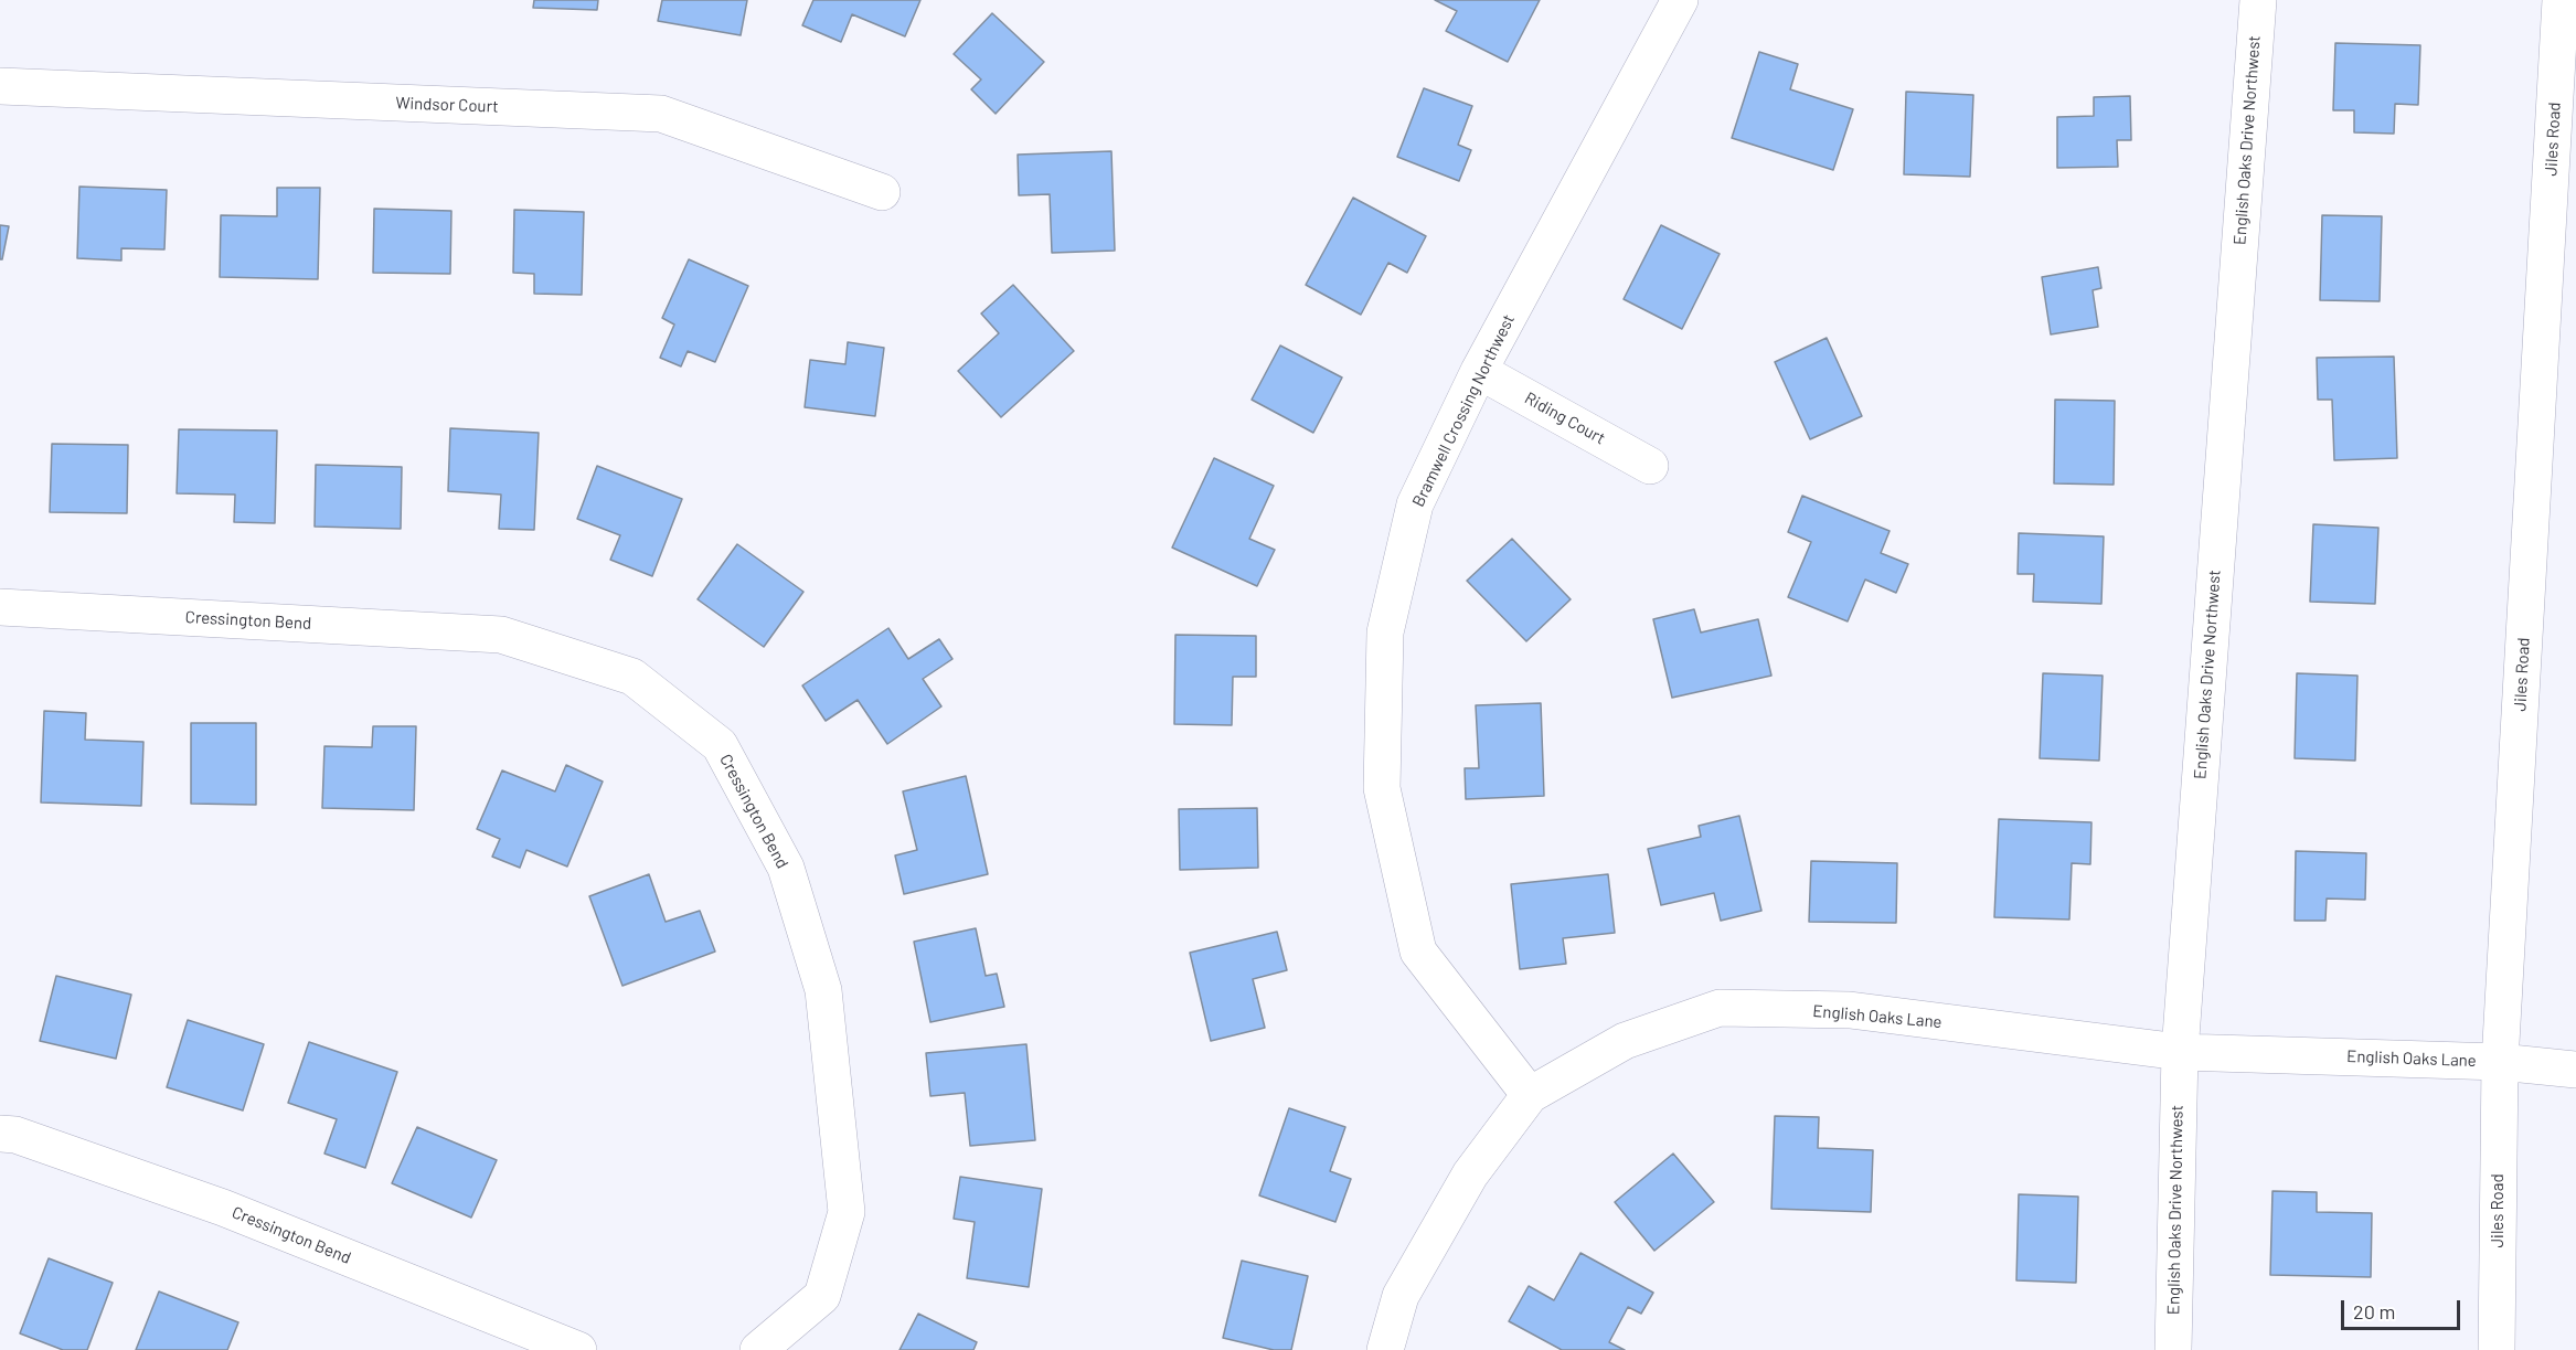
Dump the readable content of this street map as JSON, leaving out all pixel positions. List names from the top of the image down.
{
  "streets": {
    "street": [
      "Windsor Court",
      "Jiles Road",
      "English Oaks Drive Northwest",
      "Bramwell Crossing Northwest",
      "Riding Court",
      "Cressington Bend",
      "English Oaks Lane"
    ]
  },
  "crossings": [
    ["Jiles Road", "English Oaks Lane"],
    ["English Oaks Drive Northwest", "English Oaks Lane"],
    ["Bramwell Crossing Northwest", "Riding Court"],
    ["Bramwell Crossing Northwest", "English Oaks Lane"]
  ],
  "scale_bar": "20 m"
}
